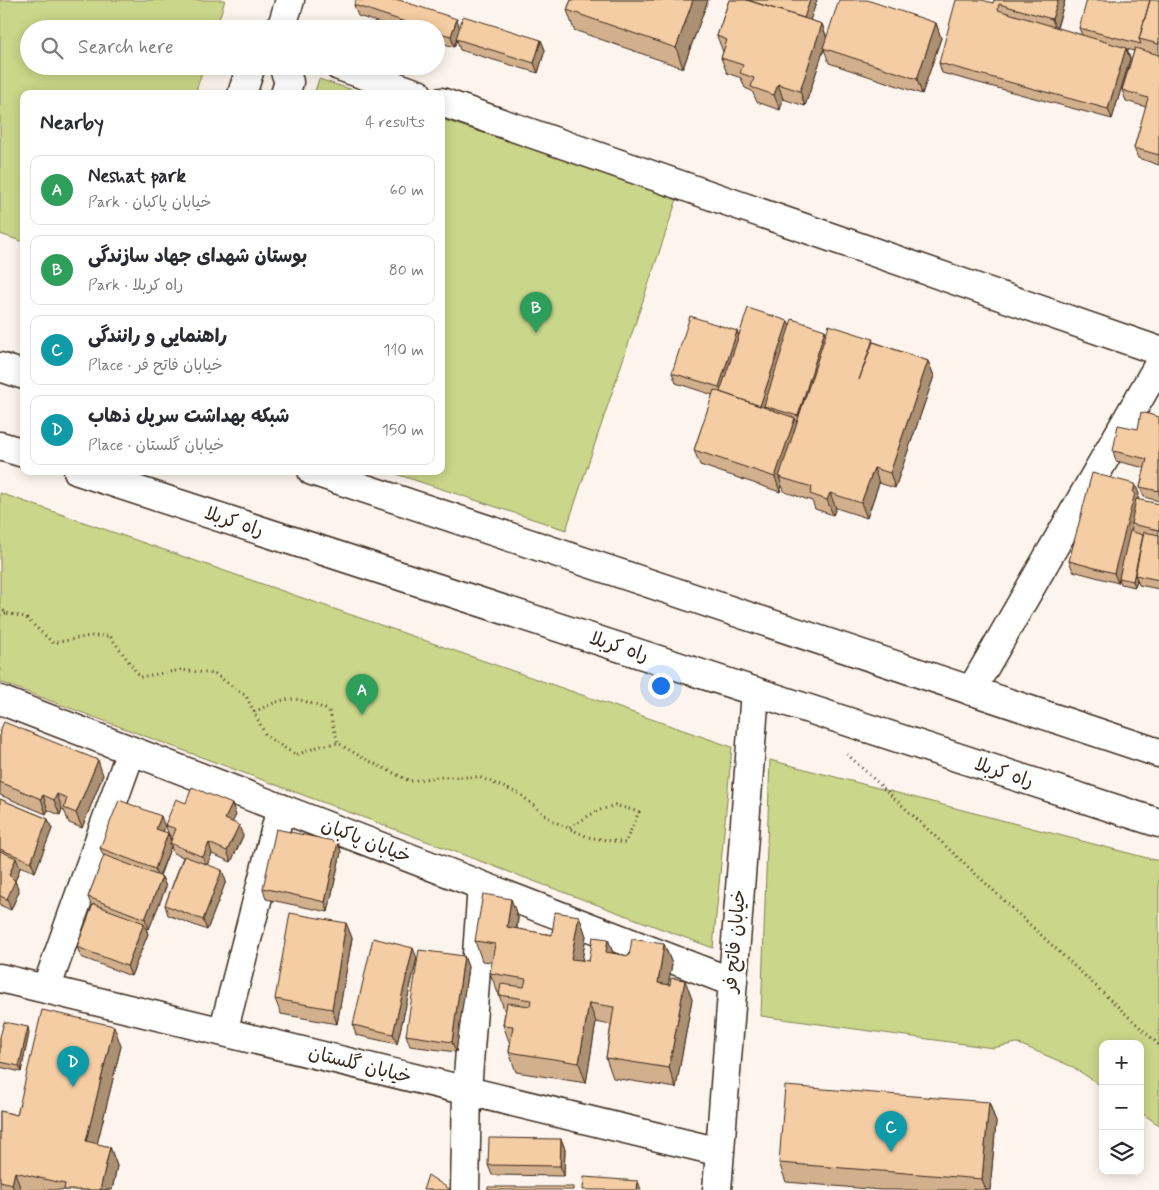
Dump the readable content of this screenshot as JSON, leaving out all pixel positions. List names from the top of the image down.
{
  "streets": {
    "street": [
      "راه کربلا",
      "خیابان پاکبان",
      "خیابان فاتح فر",
      "خیابان گلستان"
    ]
  },
  "crossings": [
    ["راه کربلا", "خیابان فاتح فر"],
    ["خیابان پاکبان", "خیابان فاتح فر"],
    ["خیابان فاتح فر", "خیابان گلستان"]
  ],
  "page": {
    "search": "Search here",
    "heading": ["Nearby", "4 results"],
    "list": [
      {
        "mark": "A",
        "name": "Neshat park",
        "note": "Park · خیابان پاکبان",
        "value": "60 m"
      },
      {
        "mark": "B",
        "name": "بوستان شهدای جهاد سازندگی",
        "note": "Park · راه کربلا",
        "value": "80 m"
      },
      {
        "mark": "C",
        "name": "راهنمایی و رانندگی",
        "note": "Place · خیابان فاتح فر",
        "value": "110 m"
      },
      {
        "mark": "D",
        "name": "شبکه بهداشت سرپل ذهاب",
        "note": "Place · خیابان گلستان",
        "value": "150 m"
      }
    ],
    "pins": [
      "B",
      "A",
      "D",
      "C"
    ],
    "map_buttons": ["+", "−"]
  }
}
